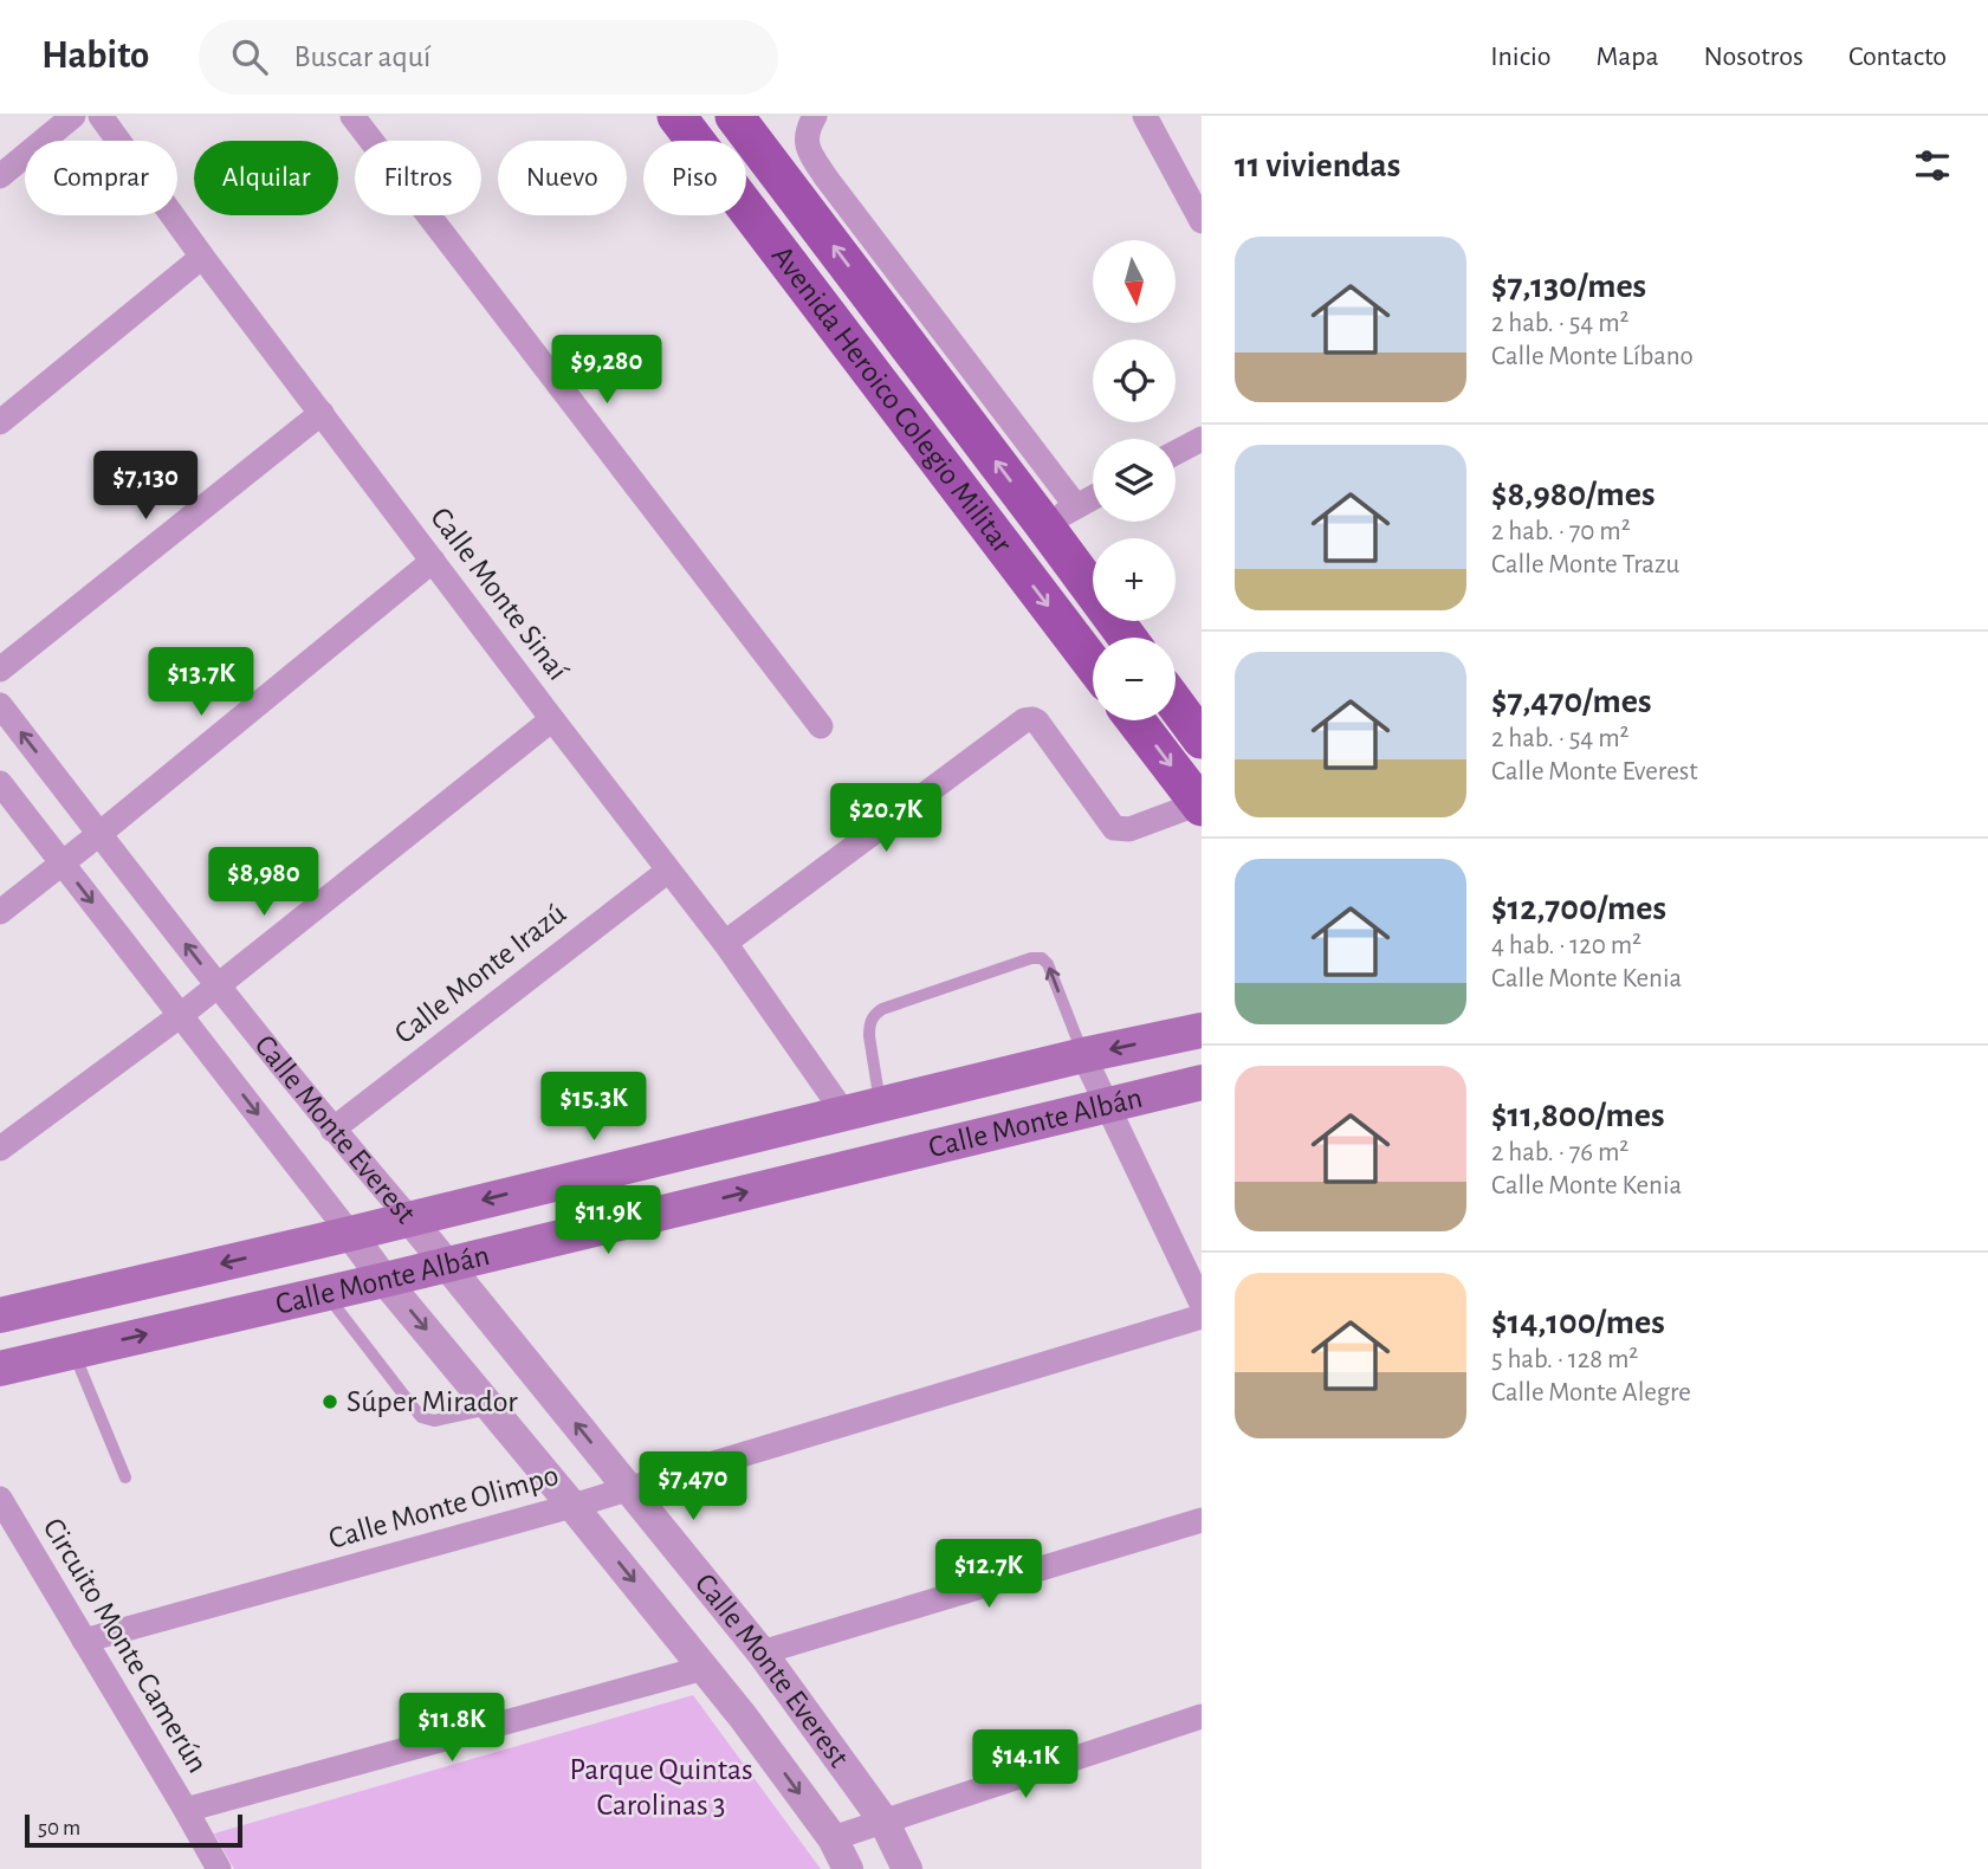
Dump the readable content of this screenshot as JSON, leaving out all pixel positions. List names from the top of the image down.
{
  "streets": {
    "main road": ["Avenida Heroico Colegio Militar", "Calle Monte Albán"],
    "street": [
      "Calle Monte Sinaí",
      "Calle Monte Irazú",
      "Calle Monte Everest",
      "Calle Monte Olimpo",
      "Circuito Monte Camerún"
    ]
  },
  "crossings": [
    ["Calle Monte Sinaí", "Calle Monte Irazú"],
    ["Calle Monte Sinaí", "Calle Monte Albán"],
    ["Calle Monte Irazú", "Calle Monte Everest"],
    ["Calle Monte Albán", "Calle Monte Everest"],
    ["Calle Monte Everest", "Calle Monte Olimpo"],
    ["Calle Monte Olimpo", "Circuito Monte Camerún"]
  ],
  "parks": ["Parque Quintas Carolinas 3"],
  "places": ["Súper Mirador"],
  "scale_bar": "50 m",
  "north": "bottom",
  "page": {
    "header": "Habito",
    "search": "Buscar aquí",
    "nav": [
      "Inicio",
      "Mapa",
      "Nosotros",
      "Contacto"
    ],
    "heading": "11 viviendas",
    "chip": [
      "Comprar",
      "Alquilar",
      "Filtros",
      "Nuevo",
      "Piso"
    ],
    "list": [
      {
        "name": "$7,130/mes",
        "note": "2 hab. · 54 m² · Calle Monte Líbano"
      },
      {
        "name": "$8,980/mes",
        "note": "2 hab. · 70 m² · Calle Monte Trazu"
      },
      {
        "name": "$7,470/mes",
        "note": "2 hab. · 54 m² · Calle Monte Everest"
      },
      {
        "name": "$12,700/mes",
        "note": "4 hab. · 120 m² · Calle Monte Kenia"
      },
      {
        "name": "$11,800/mes",
        "note": "2 hab. · 76 m² · Calle Monte Kenia"
      },
      {
        "name": "$14,100/mes",
        "note": "5 hab. · 128 m² · Calle Monte Alegre"
      }
    ],
    "map_buttons": ["+", "−"],
    "price": [
      "$9,280",
      "$7,130",
      "$13.7K",
      "$20.7K",
      "$8,980",
      "$15.3K",
      "$11.9K",
      "$7,470",
      "$12.7K",
      "$11.8K",
      "$14.1K"
    ],
    "scale": "50 m"
  }
}
